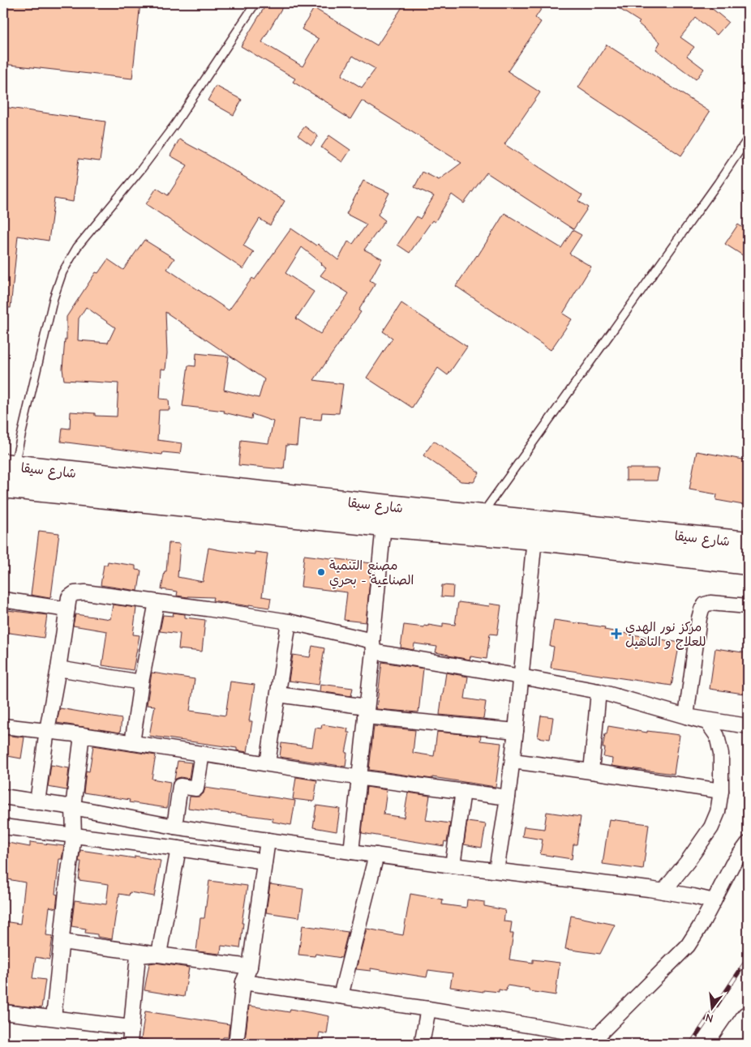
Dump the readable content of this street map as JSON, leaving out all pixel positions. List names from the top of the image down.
{
  "streets": {
    "main road": ["شارع سيقا"]
  },
  "places": {
    "other": ["مصنع التنمية الصناعية - بحري"],
    "health": ["مركز نور الهدي للعلاج و التاهيل"]
  },
  "north": "bottom"
}
